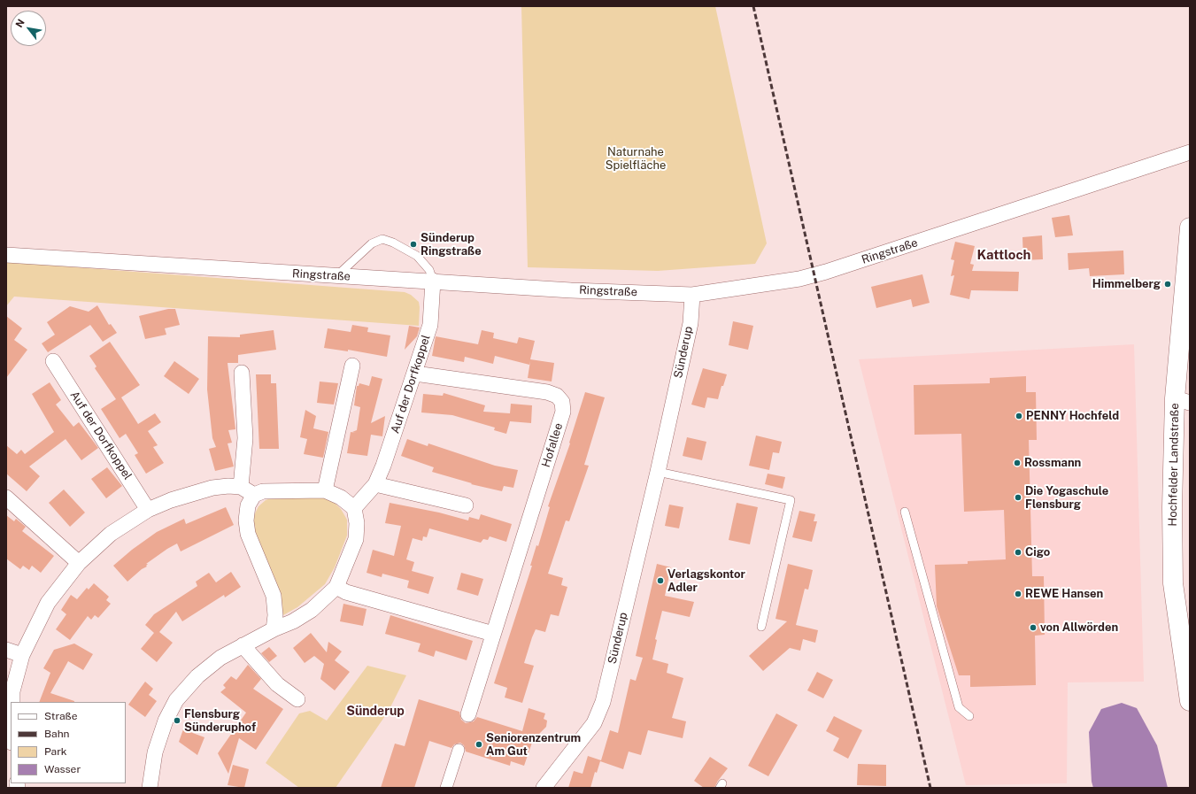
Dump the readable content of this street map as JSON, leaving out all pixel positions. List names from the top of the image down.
{
  "streets": {
    "main road": ["Hochfelder Landstraße"],
    "street": [
      "Ringstraße",
      "Sünderup",
      "Auf der Dorfkoppel",
      "Hofallee"
    ]
  },
  "crossings": [
    ["Ringstraße", "Sünderup"],
    ["Ringstraße", "Auf der Dorfkoppel"],
    ["Auf der Dorfkoppel", "Hofallee"]
  ],
  "districts": ["Kattloch", "Sünderup"],
  "parks": ["Naturnahe Spielfläche"],
  "places": [
    "Sünderup Ringstraße",
    "Himmelberg",
    "PENNY Hochfeld",
    "Rossmann",
    "Die Yogaschule Flensburg",
    "Cigo",
    "Verlagskontor Adler",
    "REWE Hansen",
    "von Allwörden",
    "Flensburg Sünderuphof",
    "Seniorenzentrum Am Gut"
  ],
  "legend": [
    "Straße",
    "Bahn",
    "Park",
    "Wasser"
  ],
  "north": "top left"
}
